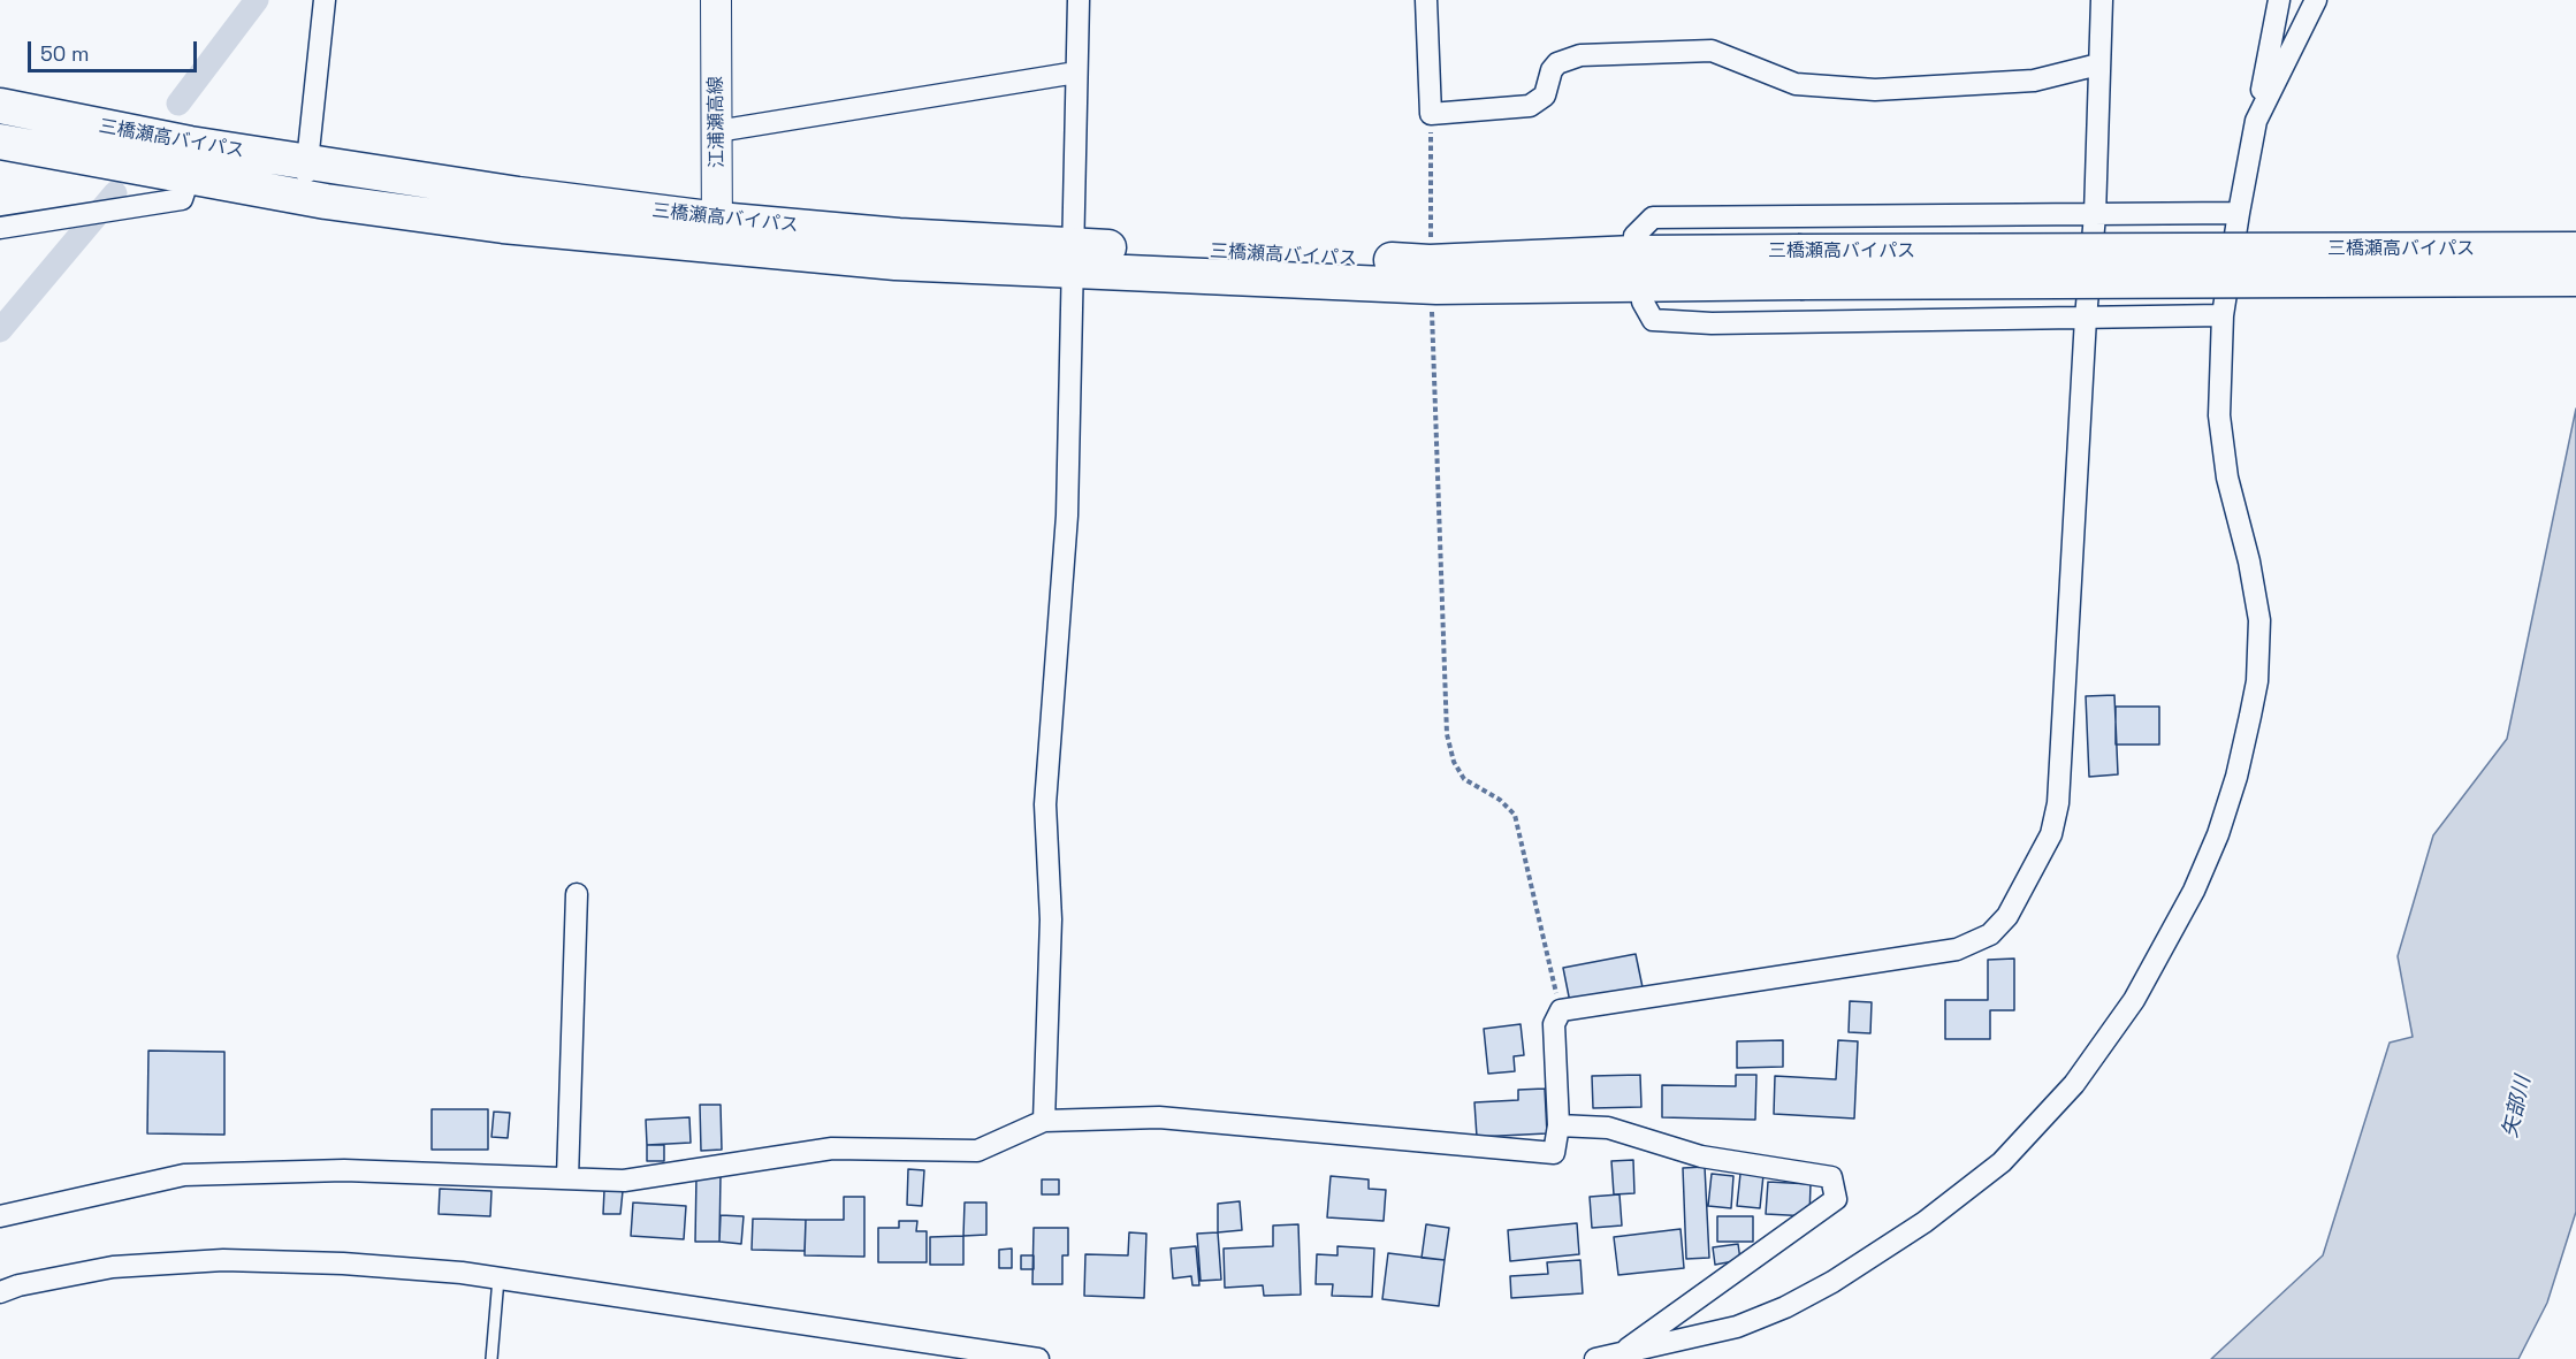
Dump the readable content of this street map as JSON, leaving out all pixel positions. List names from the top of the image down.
{
  "streets": {
    "highway": ["三橋瀬高バイパス"],
    "main road": ["江浦瀬高線"]
  },
  "crossings": [
    ["江浦瀬高線", "三橋瀬高バイパス"]
  ],
  "water": ["矢部川"],
  "scale_bar": "50 m"
}
